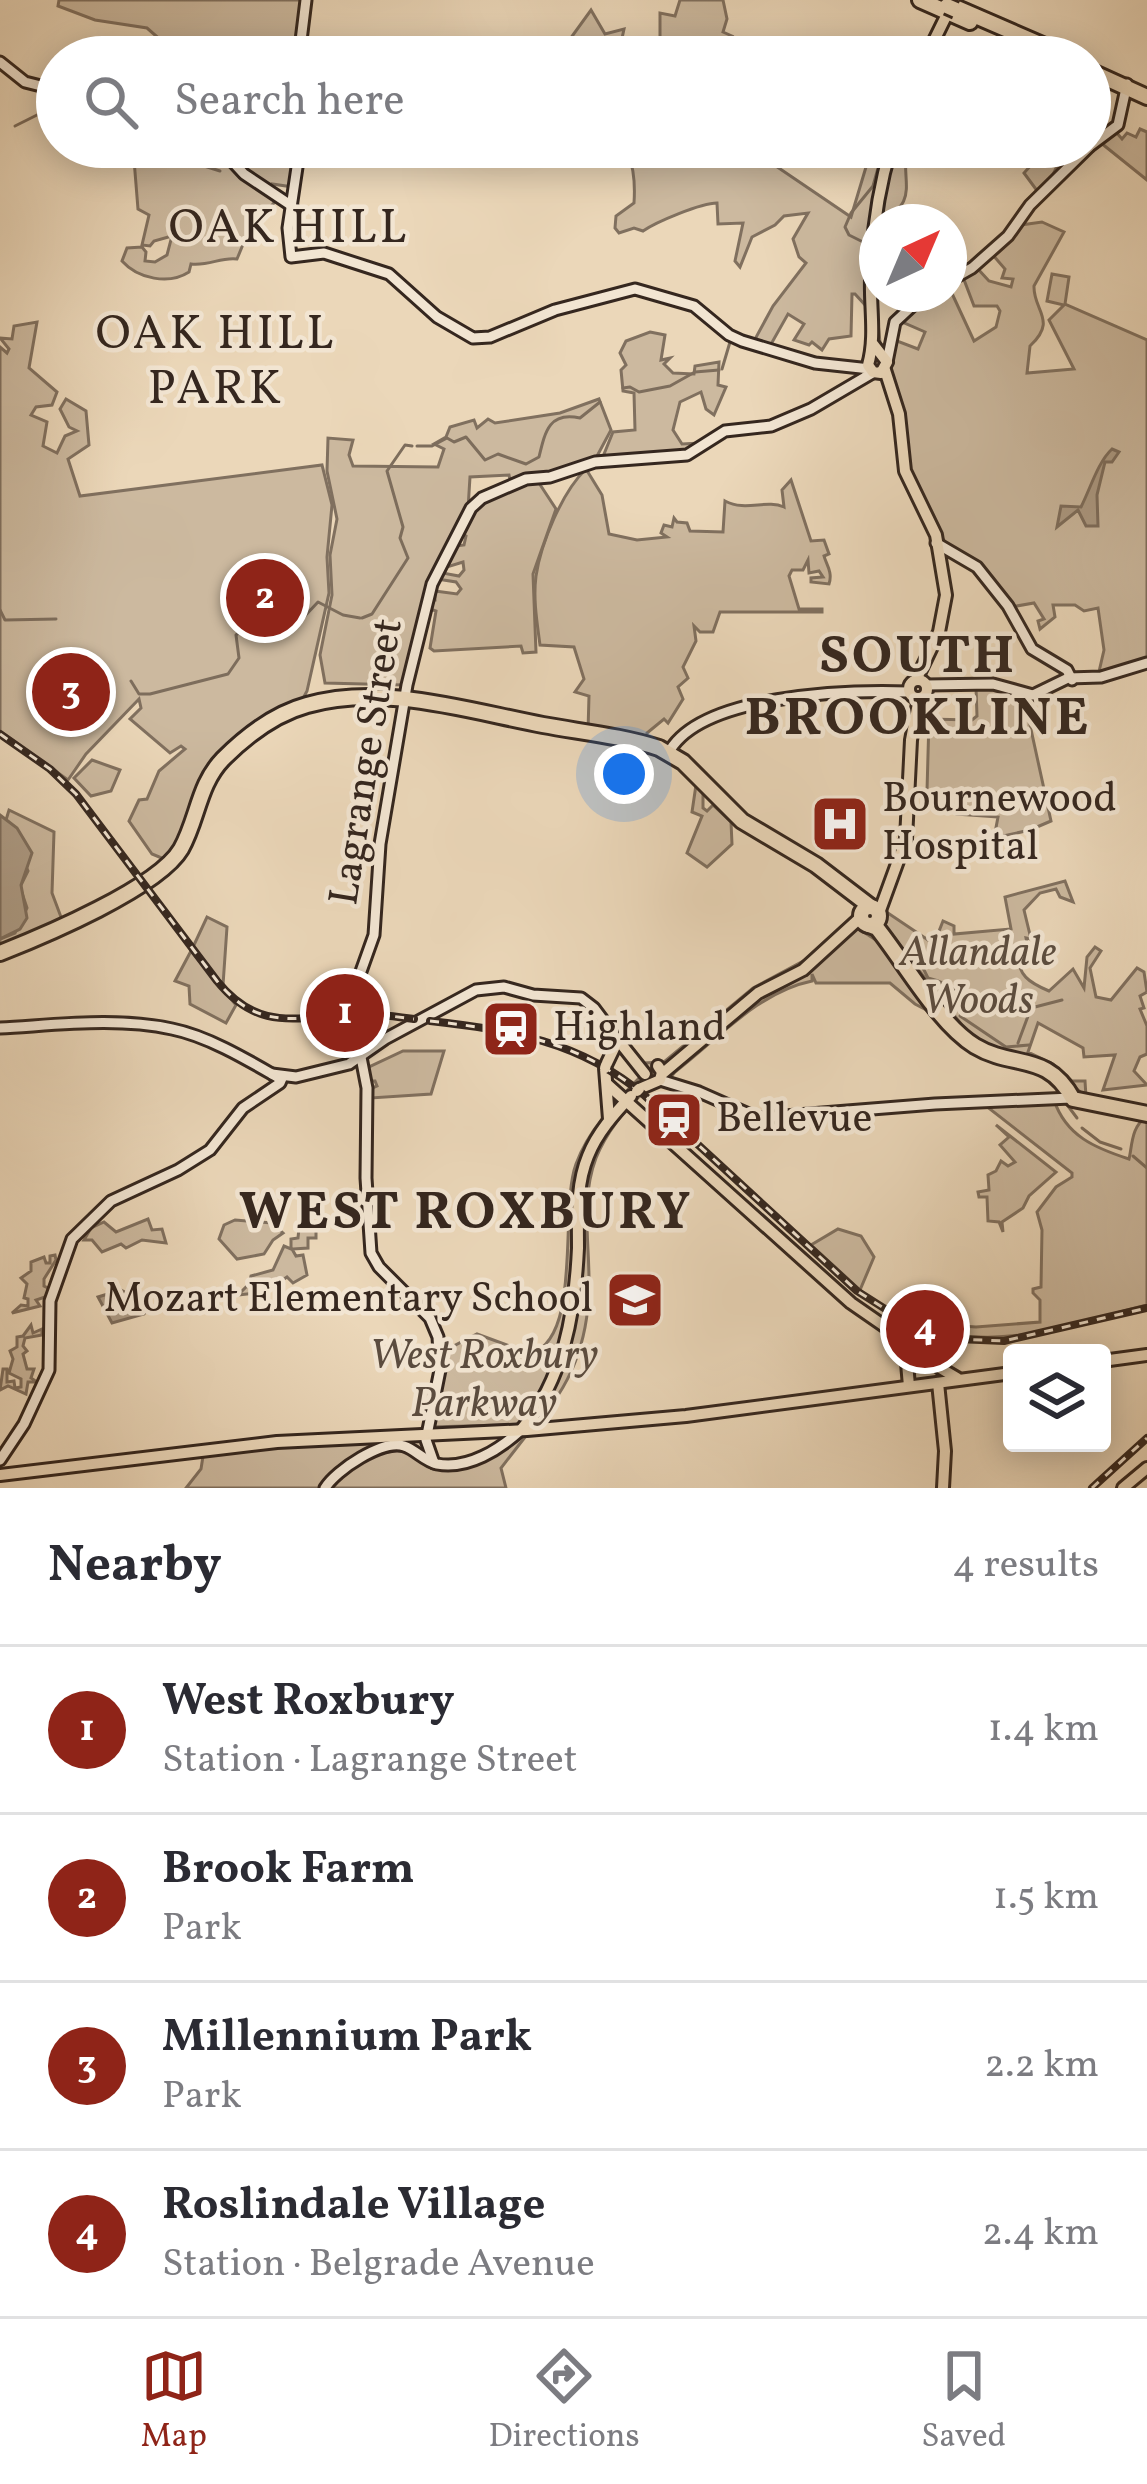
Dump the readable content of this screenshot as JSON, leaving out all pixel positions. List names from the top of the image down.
{
  "streets": {
    "main road": ["Lagrange Street"]
  },
  "districts": [
    "OAK HILL",
    "OAK HILL PARK",
    "SOUTH BROOKLINE",
    "WEST ROXBURY"
  ],
  "parks": ["Allandale Woods", "West Roxbury Parkway"],
  "places": {
    "hospital": ["Bournewood Hospital"],
    "station": ["Highland", "Bellevue"],
    "school or university": ["Mozart Elementary School"]
  },
  "north": "top right",
  "page": {
    "search": "Search here",
    "pins": [
      "2",
      "3",
      "1",
      "4"
    ],
    "heading": ["Nearby", "4 results"],
    "list": [
      {
        "mark": "1",
        "name": "West Roxbury",
        "note": "Station · Lagrange Street",
        "value": "1.4 km"
      },
      {
        "mark": "2",
        "name": "Brook Farm",
        "note": "Park",
        "value": "1.5 km"
      },
      {
        "mark": "3",
        "name": "Millennium Park",
        "note": "Park",
        "value": "2.2 km"
      },
      {
        "mark": "4",
        "name": "Roslindale Village",
        "note": "Station · Belgrade Avenue",
        "value": "2.4 km"
      }
    ],
    "nav": ["Map", "Directions", "Saved"]
  }
}
